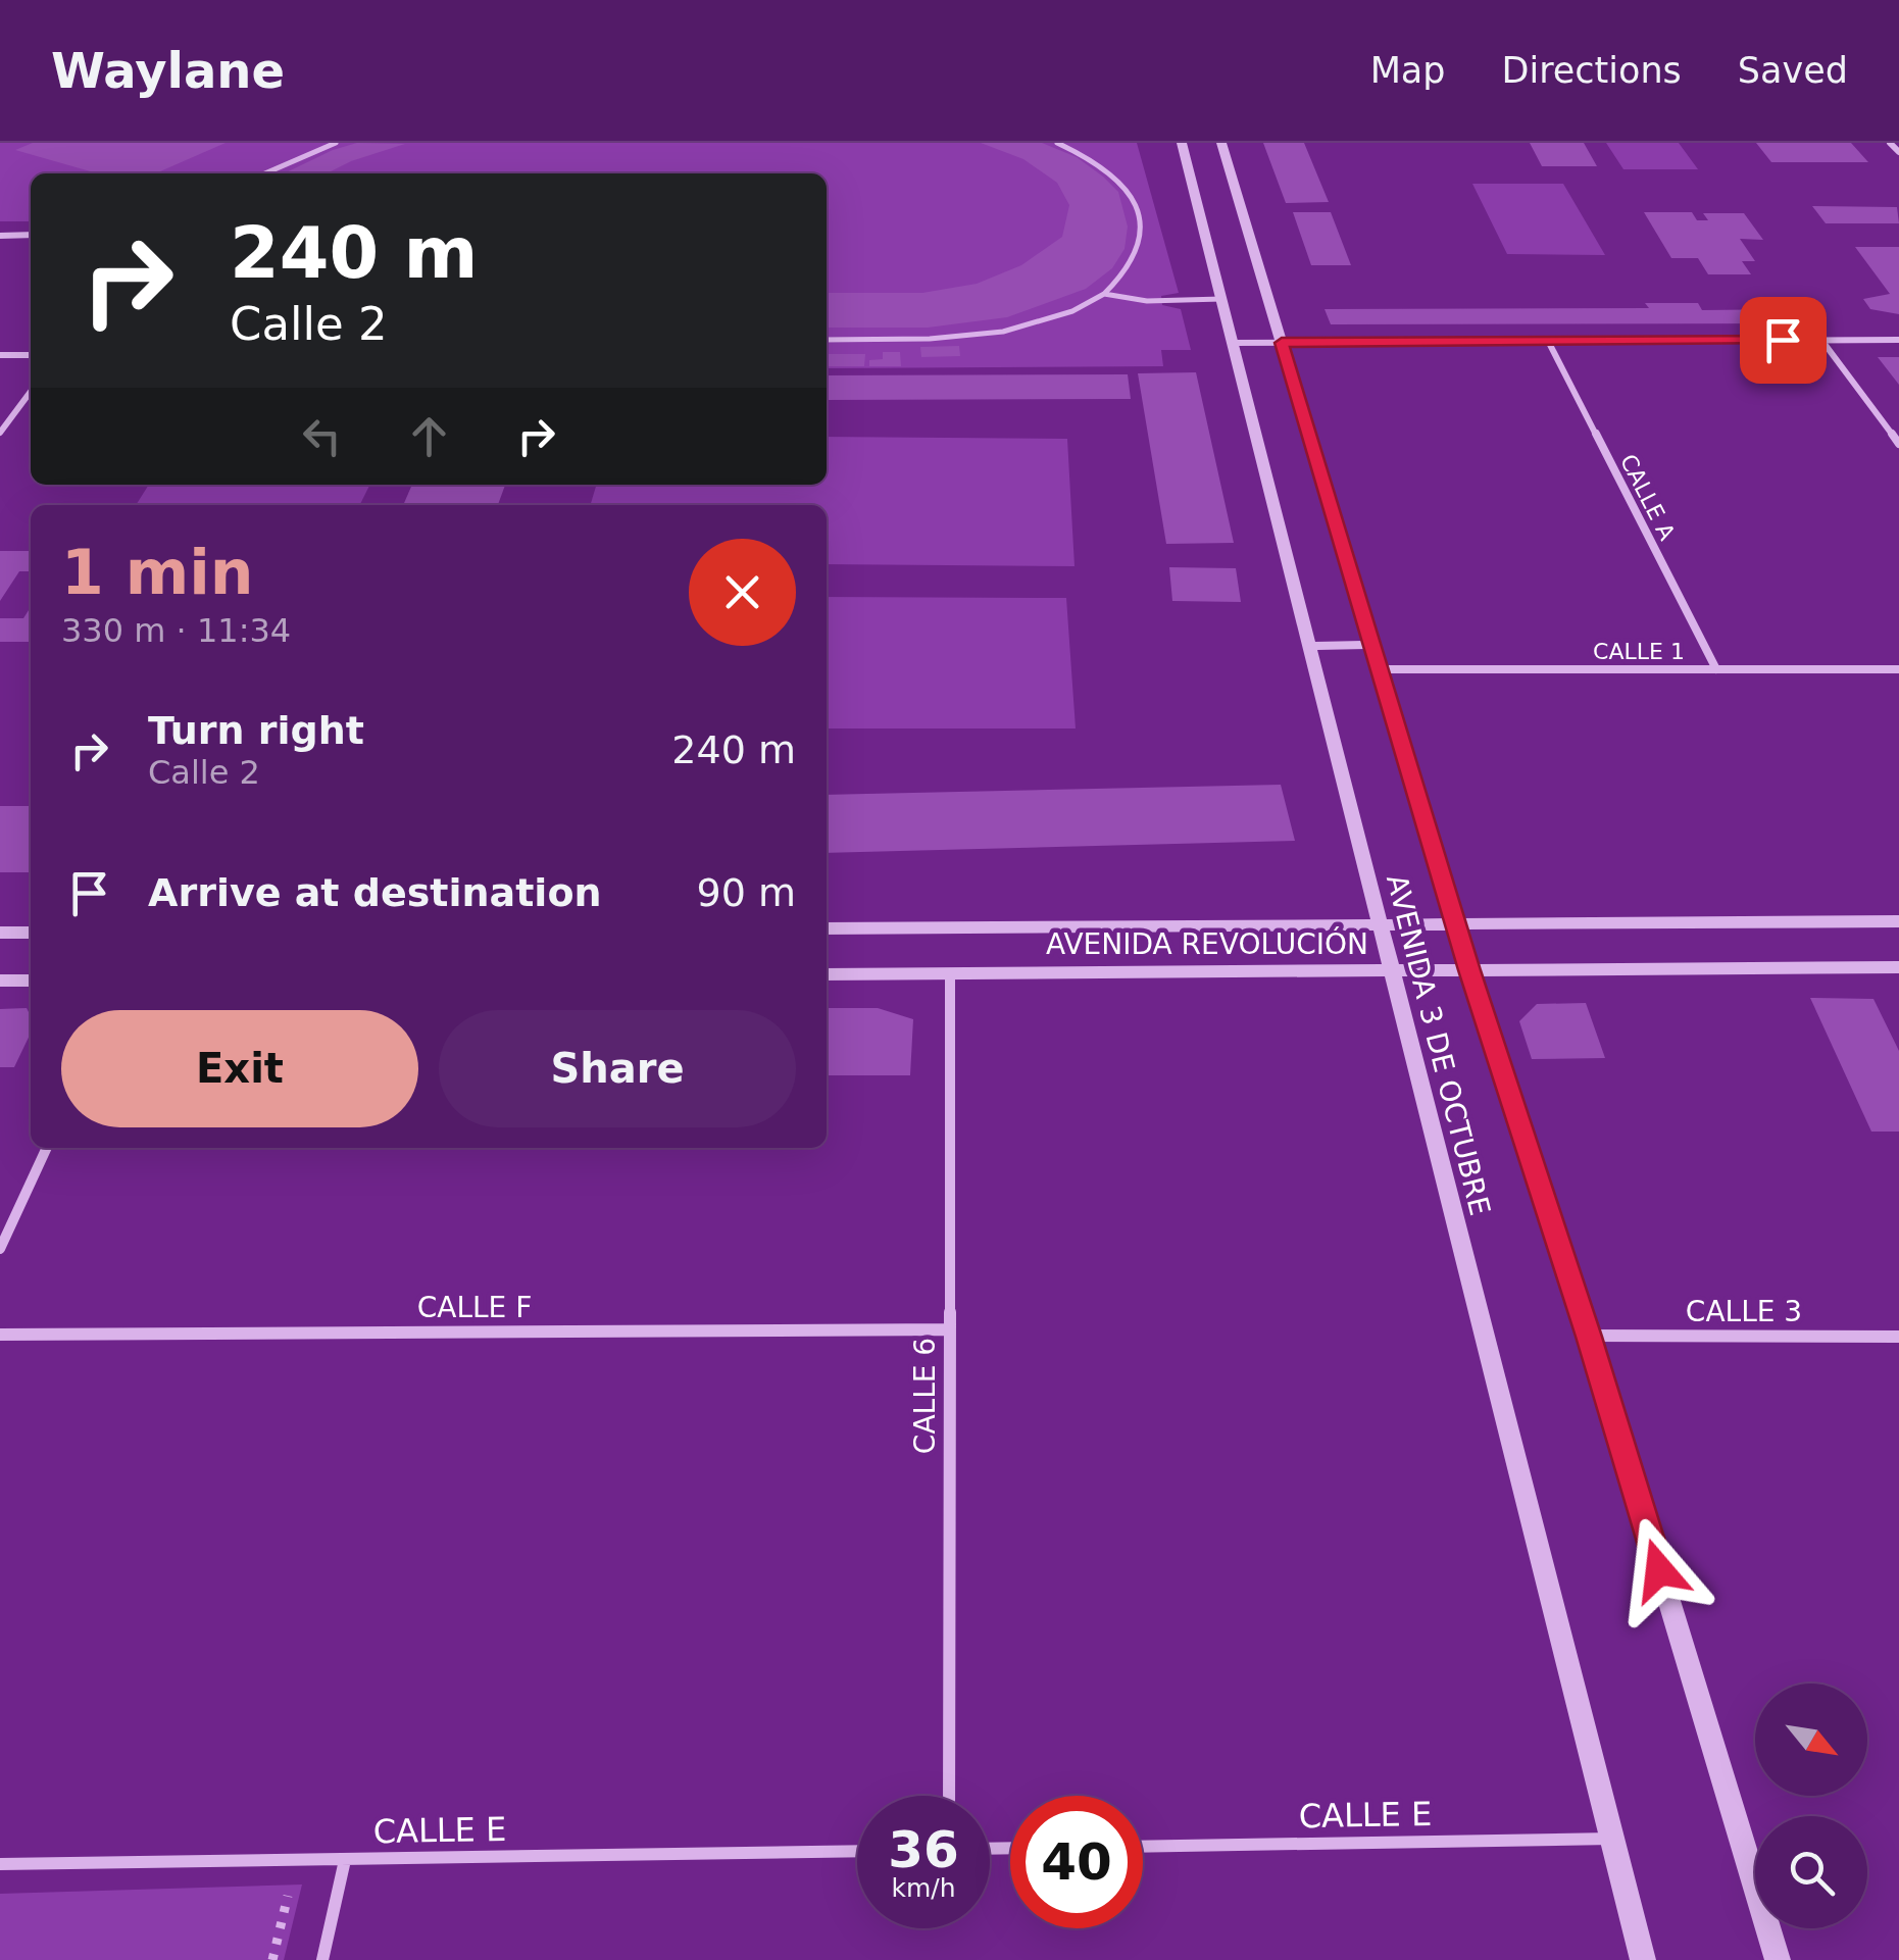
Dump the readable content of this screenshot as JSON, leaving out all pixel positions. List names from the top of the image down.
{
  "streets": {
    "street": [
      "CALLE A",
      "CALLE 1",
      "AVENIDA REVOLUCIÓN",
      "AVENIDA 3 DE OCTUBRE",
      "CALLE F",
      "CALLE 3",
      "CALLE 6",
      "CALLE E"
    ]
  },
  "crossings": [
    ["CALLE A", "CALLE 1"],
    ["CALLE 1", "AVENIDA 3 DE OCTUBRE"],
    ["AVENIDA REVOLUCIÓN", "AVENIDA 3 DE OCTUBRE"],
    ["AVENIDA REVOLUCIÓN", "CALLE 6"],
    ["AVENIDA 3 DE OCTUBRE", "CALLE 3"],
    ["AVENIDA 3 DE OCTUBRE", "CALLE E"],
    ["CALLE F", "CALLE 6"]
  ],
  "north": "bottom right",
  "page": {
    "header": "Waylane",
    "nav": ["Map", "Directions", "Saved"],
    "turn": ["240 m", "Calle 2"],
    "heading": ["1 min", "330 m · 11:34"],
    "list": [
      {
        "name": "Turn right",
        "note": "Calle 2",
        "value": "240 m"
      },
      {
        "name": "Arrive at destination",
        "value": "90 m"
      }
    ],
    "buttons": ["Exit", "Share"],
    "speed": "36 km/h",
    "limit": "40"
  }
}
